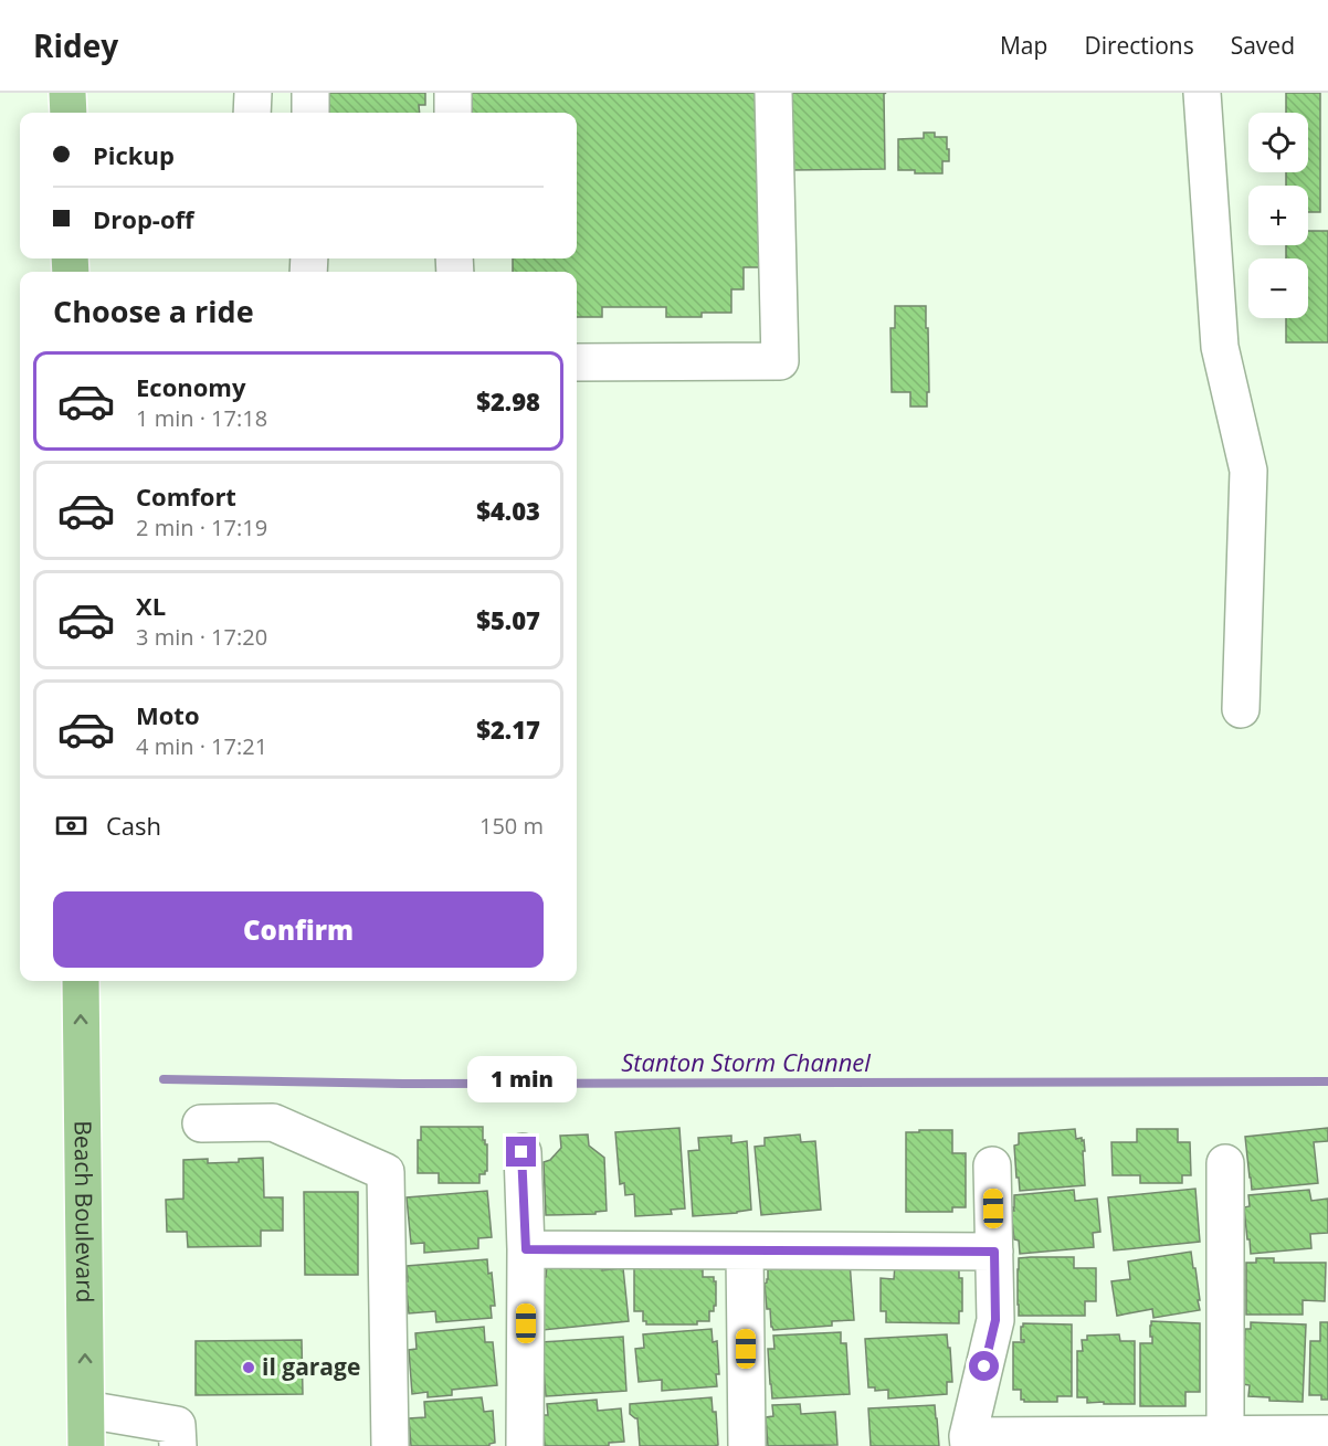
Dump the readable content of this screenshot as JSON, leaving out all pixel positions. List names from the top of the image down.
{
  "streets": {
    "main road": ["Beach Boulevard"]
  },
  "one_way": ["Beach Boulevard"],
  "water": ["Stanton Storm Channel"],
  "places": ["il garage"],
  "page": {
    "header": "Ridey",
    "nav": ["Map", "Directions", "Saved"],
    "map_buttons": ["+", "−"],
    "banner": ["Pickup", "Drop-off"],
    "heading": "Choose a ride",
    "list": [
      {
        "name": "Economy",
        "note": "1 min · 17:18",
        "value": "$2.98"
      },
      {
        "name": "Comfort",
        "note": "2 min · 17:19",
        "value": "$4.03"
      },
      {
        "name": "XL",
        "note": "3 min · 17:20",
        "value": "$5.07"
      },
      {
        "name": "Moto",
        "note": "4 min · 17:21",
        "value": "$2.17"
      }
    ],
    "pay": ["Cash", "150 m"],
    "buttons": "Confirm",
    "bubble": "1 min"
  }
}
